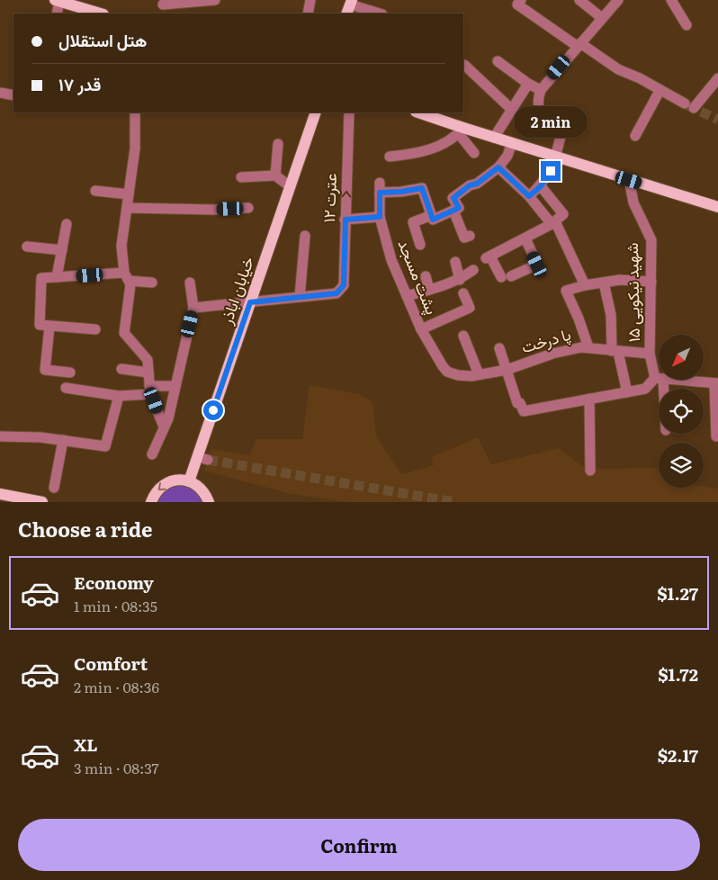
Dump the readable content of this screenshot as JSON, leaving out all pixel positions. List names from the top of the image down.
{
  "streets": {
    "main road": ["خیابان اباذر"],
    "street": [
      "عترت ۱۲",
      "پشت مسجد",
      "شهید نیکویی ۱۵",
      "پا درخت"
    ]
  },
  "crossings": [
    ["پشت مسجد", "پا درخت"],
    ["شهید نیکویی ۱۵", "پا درخت"]
  ],
  "one_way": ["عترت ۱۲"],
  "north": "bottom left",
  "page": {
    "banner": ["هتل استقلال", "قدر ۱۷"],
    "bubble": "2 min",
    "heading": "Choose a ride",
    "list": [
      {
        "name": "Economy",
        "note": "1 min · 08:35",
        "value": "$1.27"
      },
      {
        "name": "Comfort",
        "note": "2 min · 08:36",
        "value": "$1.72"
      },
      {
        "name": "XL",
        "note": "3 min · 08:37",
        "value": "$2.17"
      }
    ],
    "buttons": "Confirm"
  }
}
